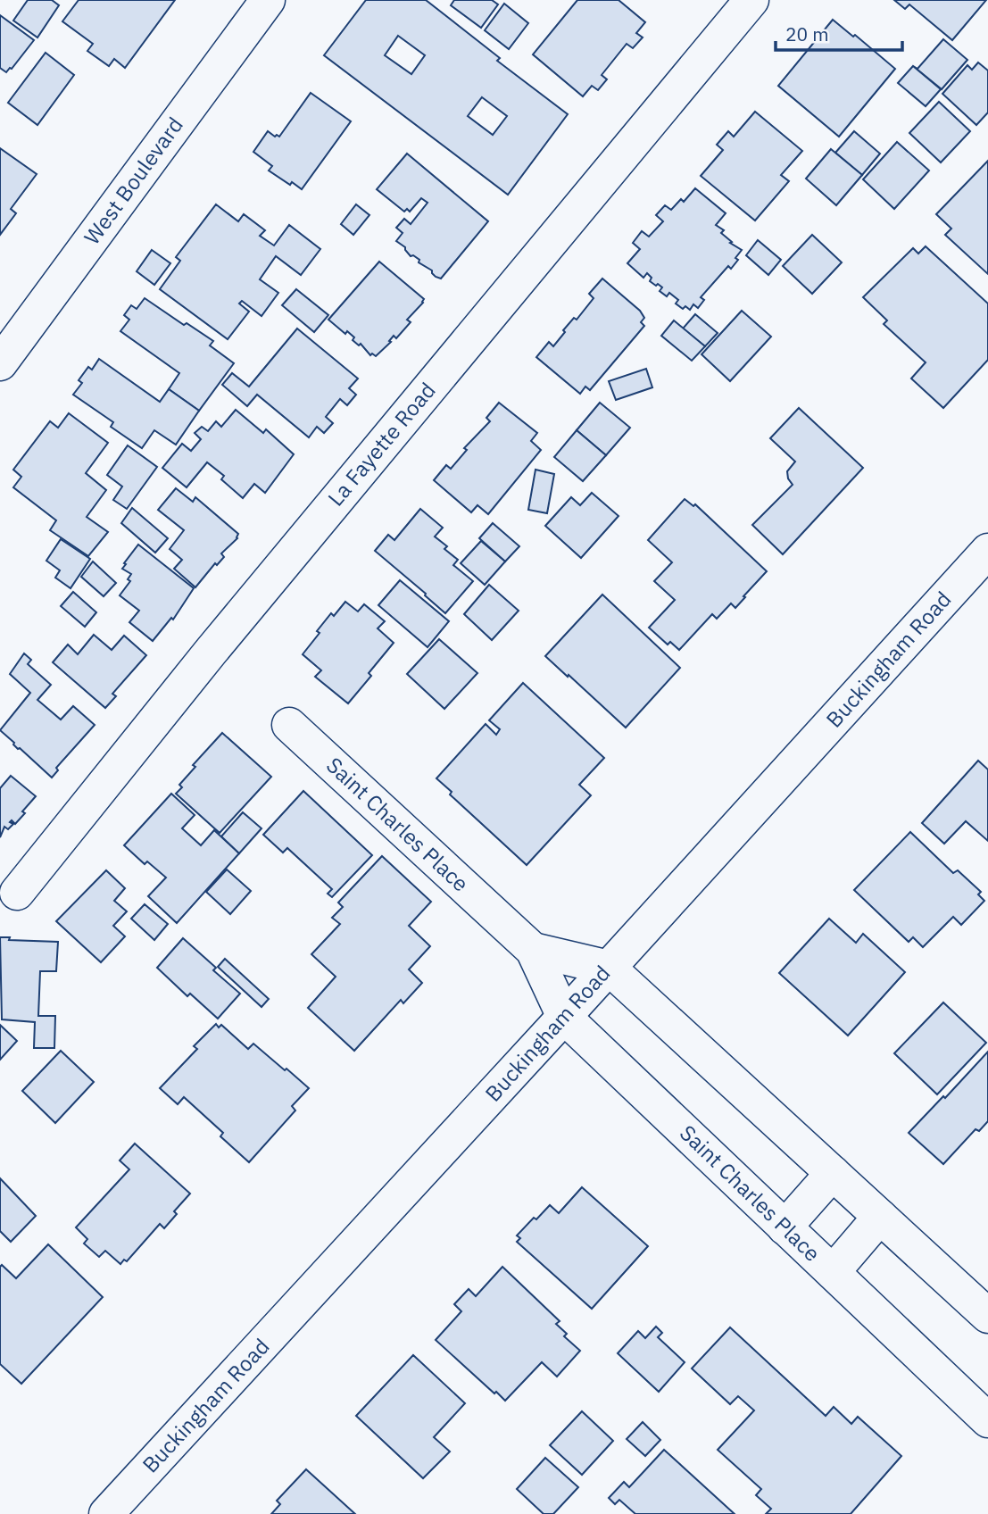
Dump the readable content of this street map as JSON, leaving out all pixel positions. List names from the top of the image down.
{
  "streets": {
    "street": [
      "West Boulevard",
      "La Fayette Road",
      "Buckingham Road",
      "Saint Charles Place"
    ]
  },
  "crossings": [
    ["Buckingham Road", "Saint Charles Place"]
  ],
  "scale_bar": "20 m"
}
